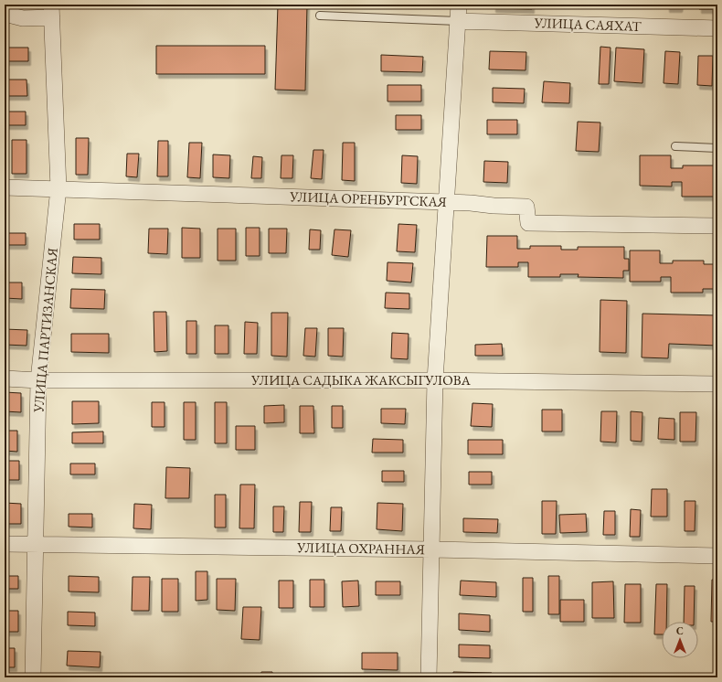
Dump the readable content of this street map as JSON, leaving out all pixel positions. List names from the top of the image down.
{
  "streets": {
    "street": [
      "УЛИЦА САЯХАТ",
      "УЛИЦА ОРЕНБУРГСКАЯ",
      "УЛИЦА ПАРТИЗАНСКАЯ",
      "УЛИЦА САДЫКА ЖАКСЫГУЛОВА",
      "УЛИЦА ОХРАННАЯ"
    ]
  },
  "crossings": [
    ["УЛИЦА ОРЕНБУРГСКАЯ", "УЛИЦА ПАРТИЗАНСКАЯ"],
    ["УЛИЦА ПАРТИЗАНСКАЯ", "УЛИЦА САДЫКА ЖАКСЫГУЛОВА"],
    ["УЛИЦА ПАРТИЗАНСКАЯ", "УЛИЦА ОХРАННАЯ"]
  ],
  "north": "top"
}
